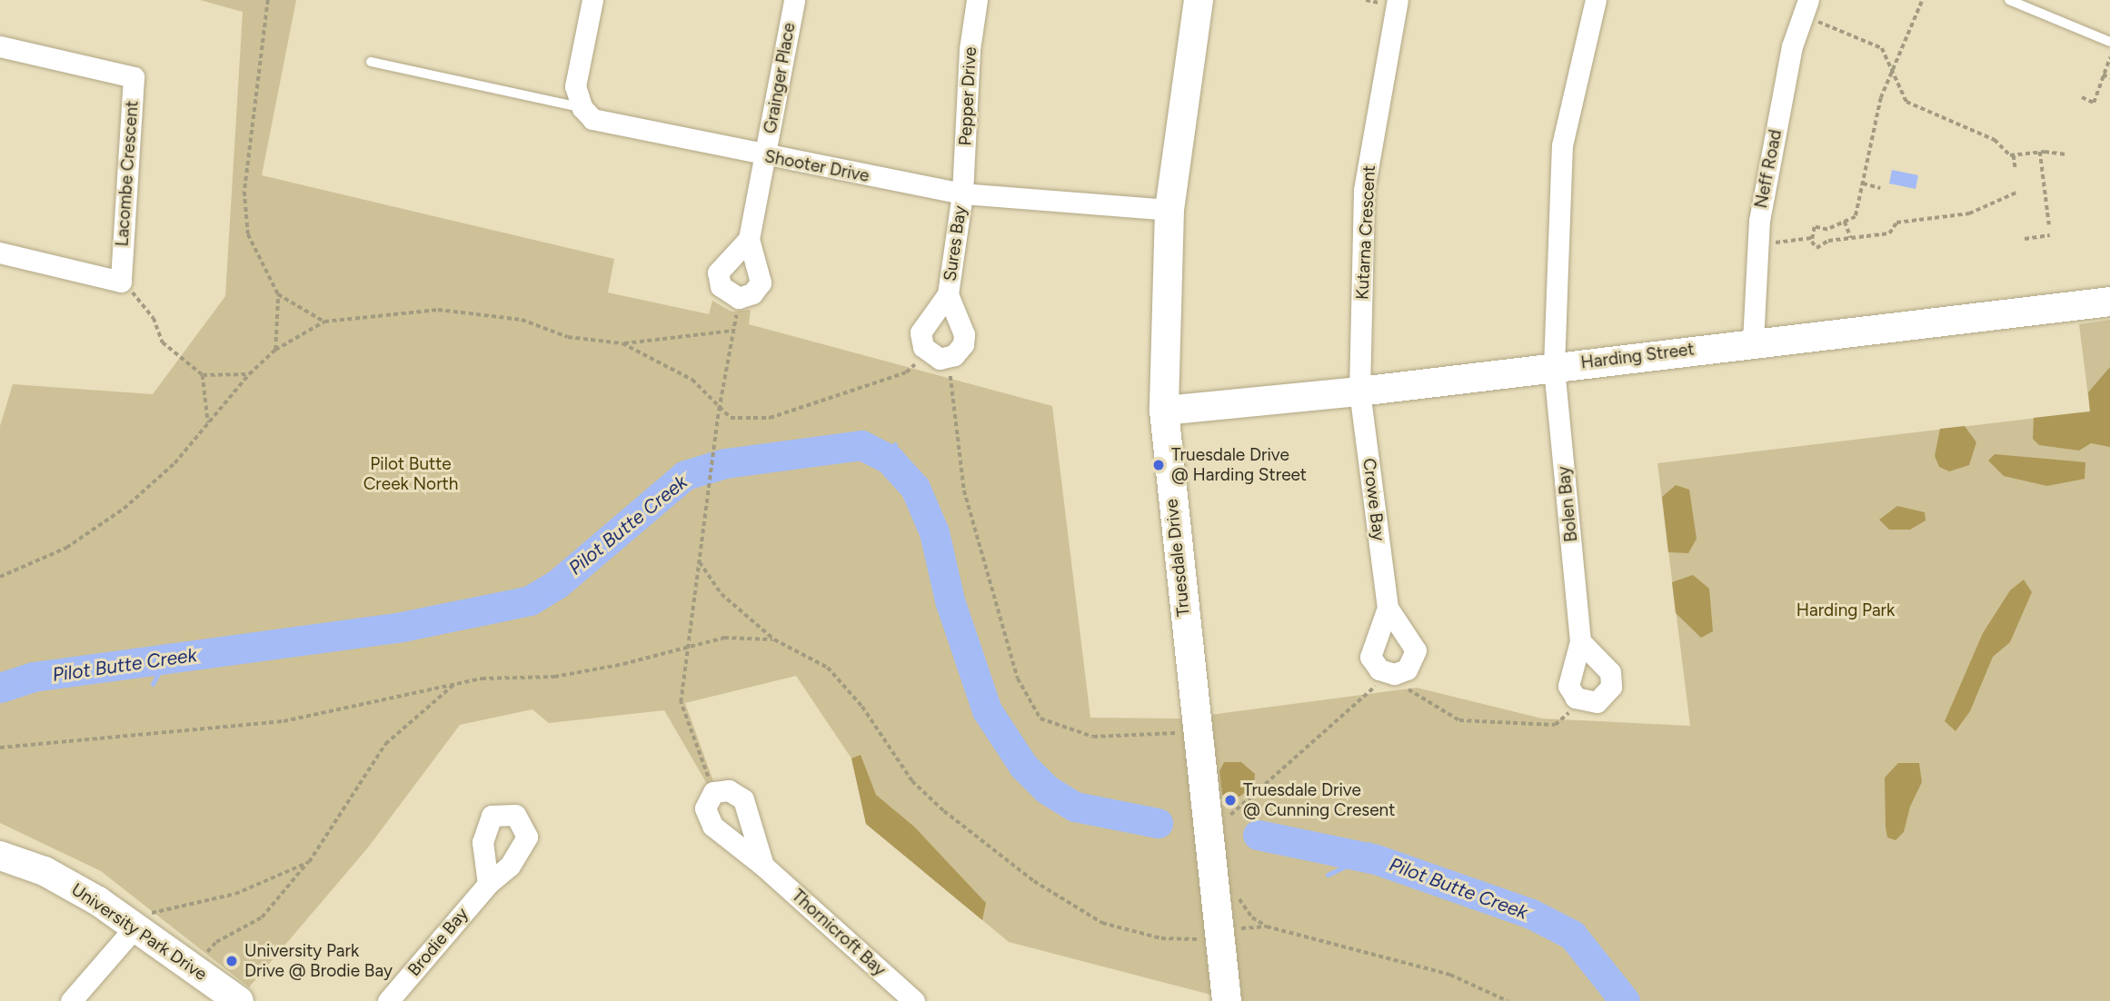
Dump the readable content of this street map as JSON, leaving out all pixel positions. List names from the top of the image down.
{
  "streets": {
    "street": [
      "Grainger Place",
      "Pepper Drive",
      "Shooter Drive",
      "Neff Road",
      "Lacombe Crescent",
      "Kutarna Crescent",
      "Sures Bay",
      "Harding Street",
      "Crowe Bay",
      "Bolen Bay",
      "Truesdale Drive",
      "University Park Drive",
      "Thornicroft Bay",
      "Brodie Bay"
    ]
  },
  "crossings": [
    ["Grainger Place", "Shooter Drive"],
    ["Pepper Drive", "Shooter Drive"],
    ["Pepper Drive", "Sures Bay"],
    ["Shooter Drive", "Sures Bay"],
    ["Shooter Drive", "Truesdale Drive"],
    ["Neff Road", "Harding Street"],
    ["Kutarna Crescent", "Harding Street"],
    ["Kutarna Crescent", "Crowe Bay"],
    ["Harding Street", "Crowe Bay"],
    ["Harding Street", "Bolen Bay"],
    ["Harding Street", "Truesdale Drive"]
  ],
  "water": ["Pilot Butte Creek"],
  "parks": ["Pilot Butte Creek North", "Harding Park"],
  "places": ["Truesdale Drive @ Harding Street", "Truesdale Drive @ Cunning Cresent", "University Park Drive @ Brodie Bay"]
}
